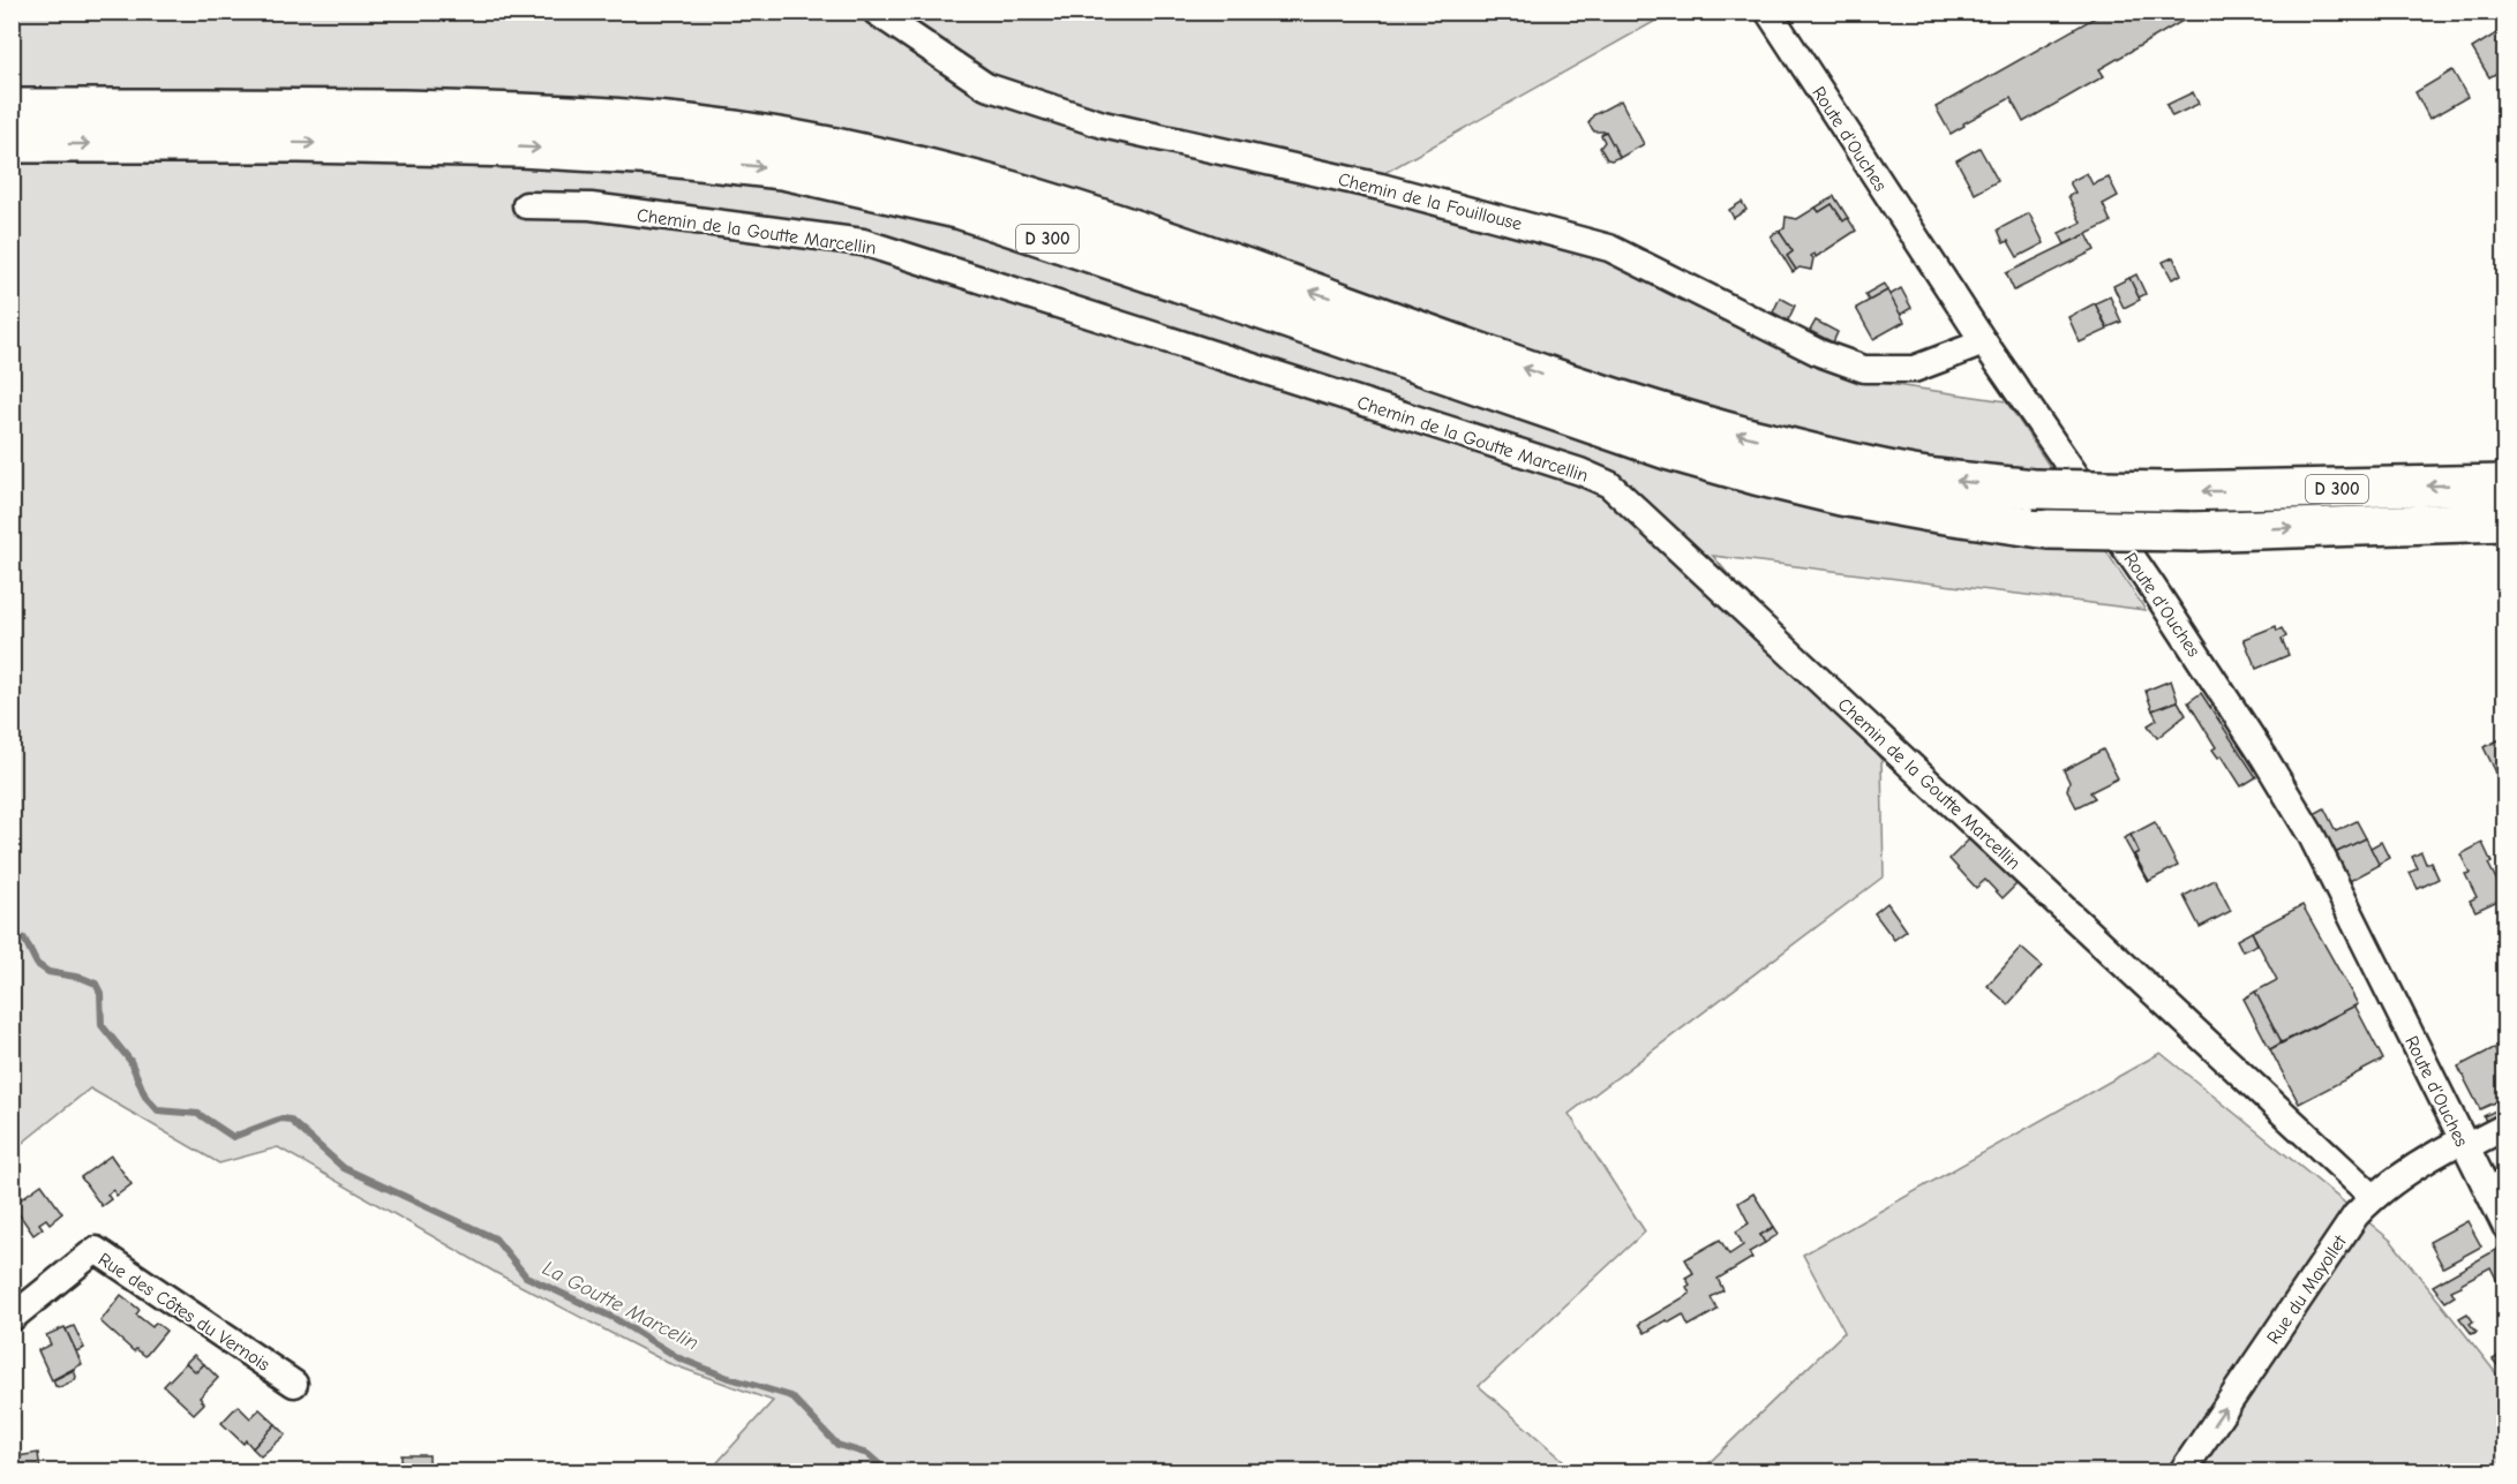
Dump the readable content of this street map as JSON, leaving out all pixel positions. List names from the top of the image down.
{
  "streets": {
    "main road": ["D 300"],
    "street": [
      "Route d'Ouches",
      "Chemin de la Fouillouse",
      "Chemin de la Goutte Marcellin",
      "Rue du Mayollet",
      "Rue des Côtes du Vernois"
    ]
  },
  "crossings": [
    ["Route d'Ouches", "Chemin de la Fouillouse"],
    ["Route d'Ouches", "Rue du Mayollet"],
    ["Chemin de la Goutte Marcellin", "Rue du Mayollet"]
  ],
  "one_way": ["Rue du Mayollet"],
  "water": ["La Goutte Marcelin"]
}
